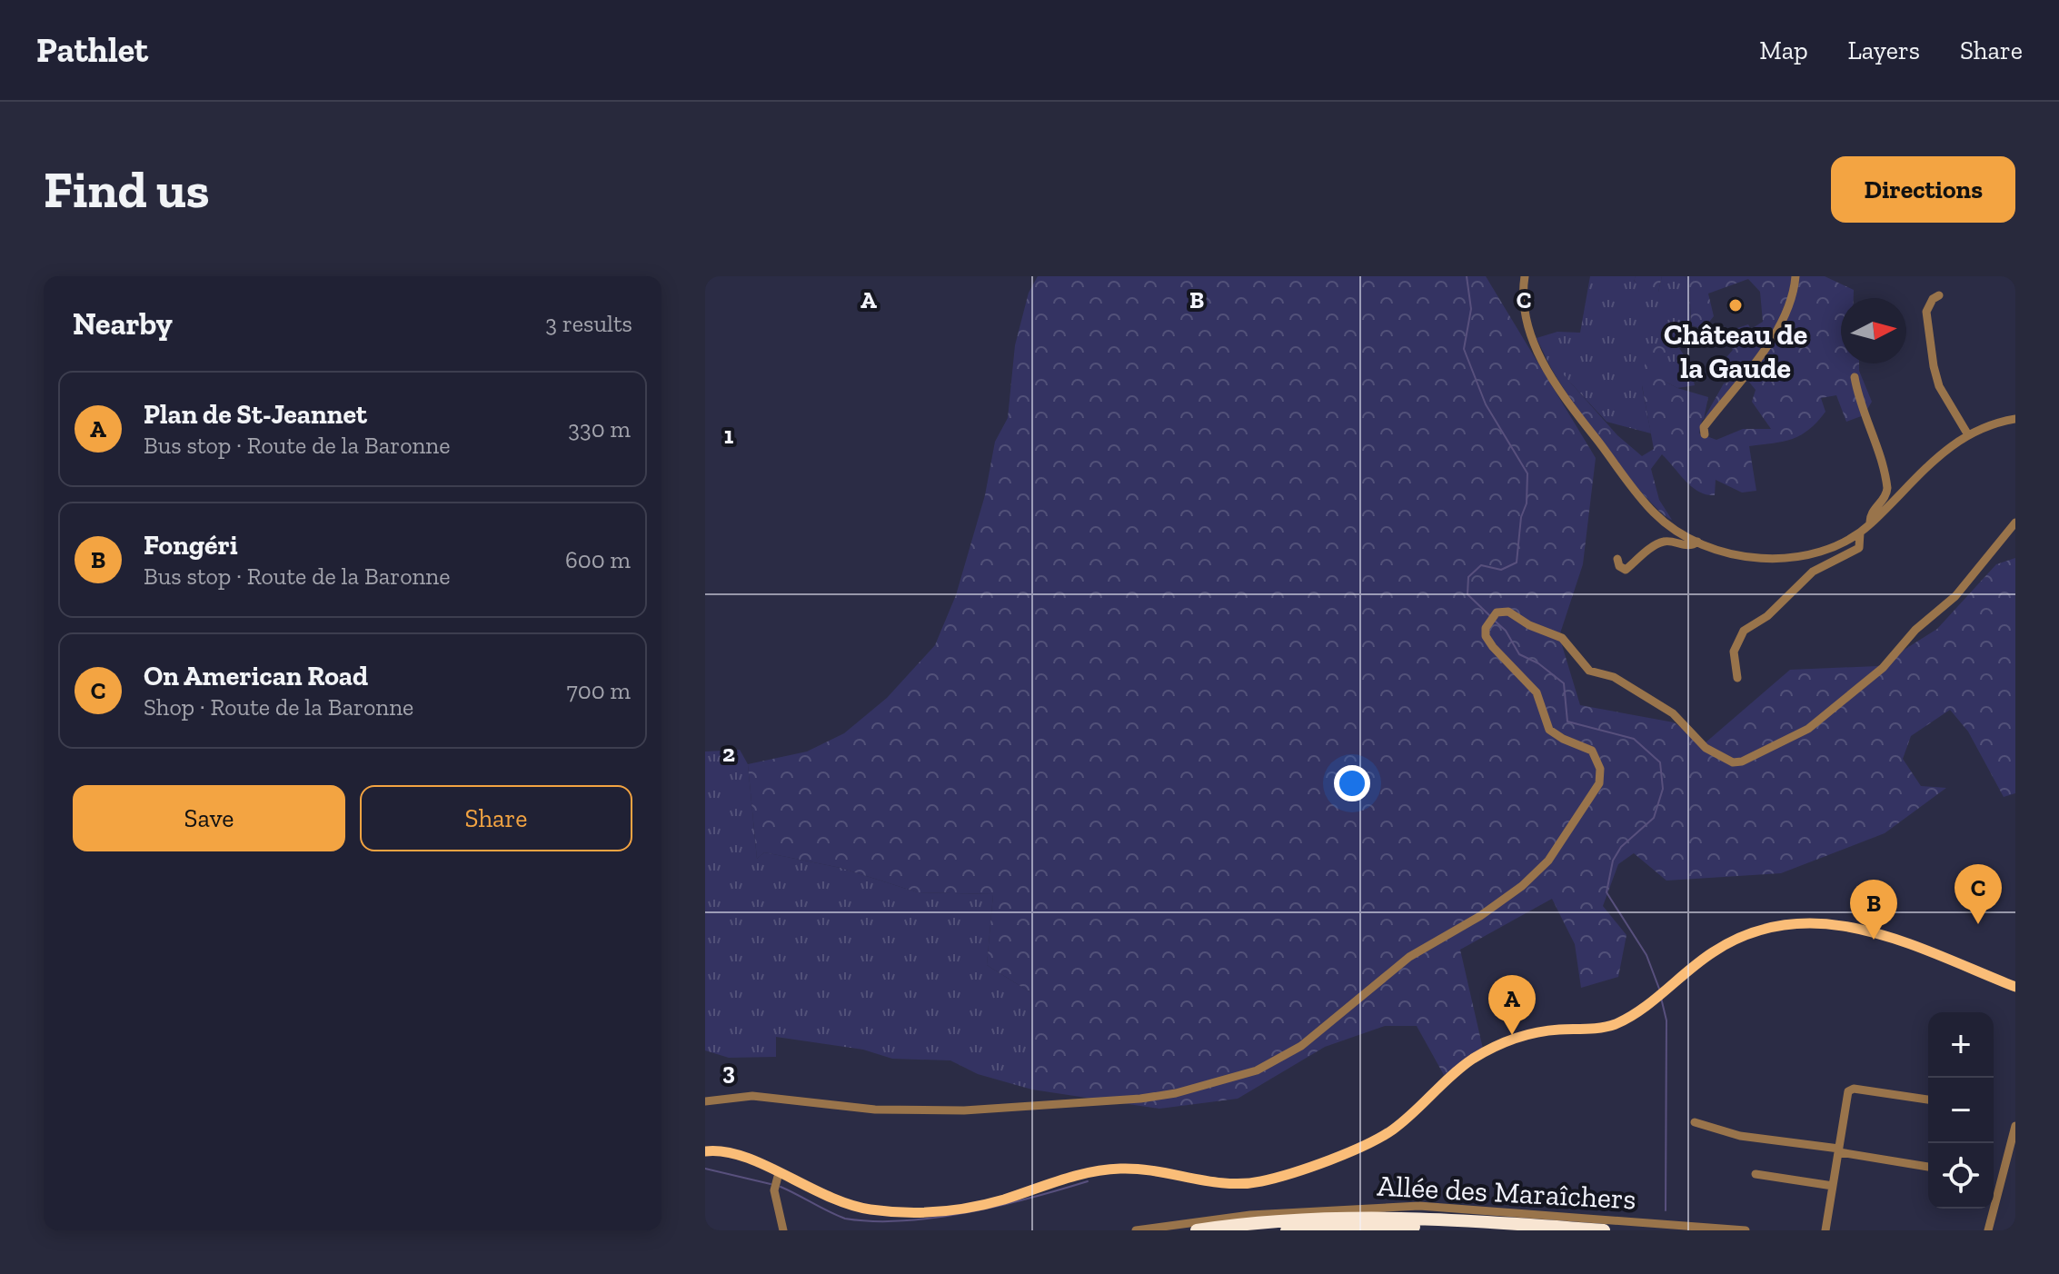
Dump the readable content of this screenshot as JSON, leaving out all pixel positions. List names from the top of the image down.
{
  "streets": {
    "street": ["Allée des Maraîchers"]
  },
  "places": ["Château de la Gaude"],
  "north": "right",
  "page": {
    "header": "Pathlet",
    "nav": ["Map", "Layers", "Share"],
    "buttons": [
      "Directions",
      ["Save", "Share"]
    ],
    "title": "Find us",
    "heading": ["Nearby", "3 results"],
    "list": [
      {
        "mark": "A",
        "name": "Plan de St-Jeannet",
        "note": "Bus stop · Route de la Baronne",
        "value": "330 m"
      },
      {
        "mark": "B",
        "name": "Fongéri",
        "note": "Bus stop · Route de la Baronne",
        "value": "600 m"
      },
      {
        "mark": "C",
        "name": "On American Road",
        "note": "Shop · Route de la Baronne",
        "value": "700 m"
      }
    ],
    "pins": ["C", "B", "A"],
    "map_buttons": ["+", "−"]
  },
  "grid": {
    "columns": ["A", "B", "C"],
    "rows": ["1", "2", "3"]
  }
}
